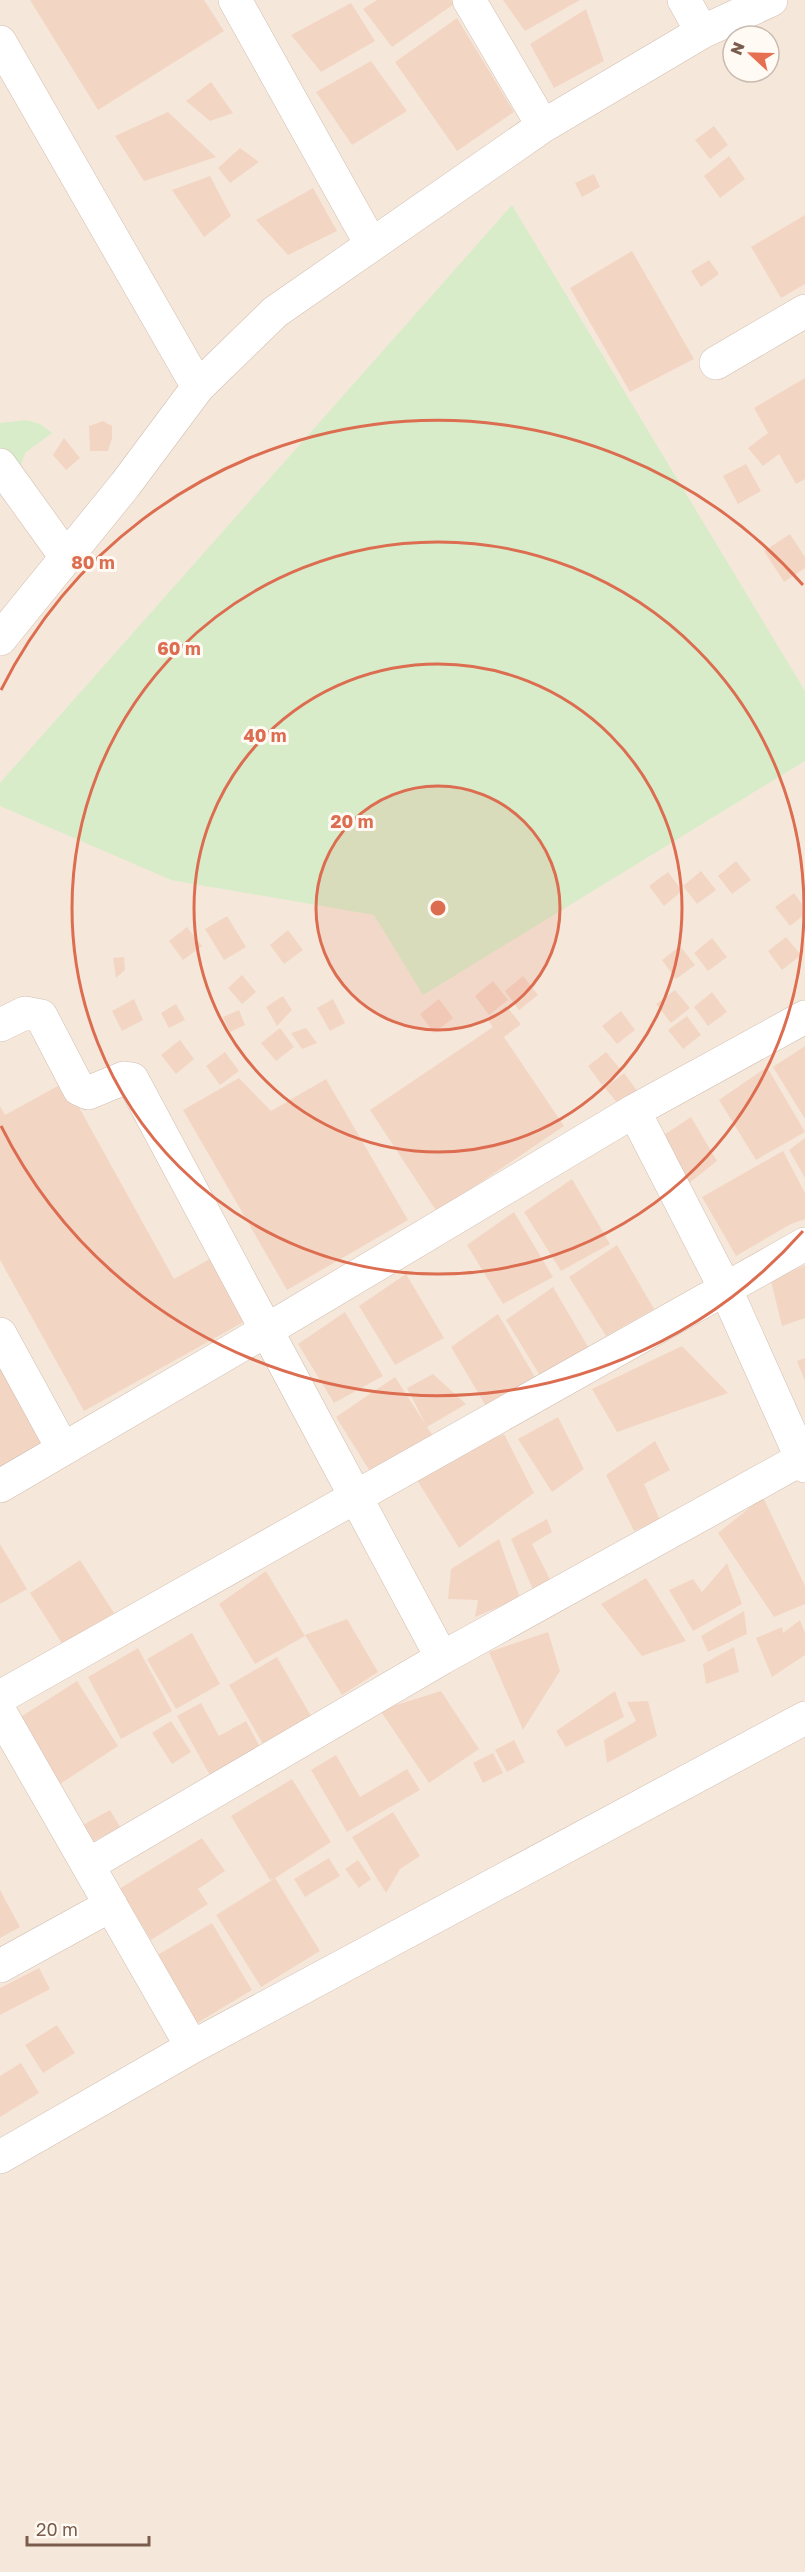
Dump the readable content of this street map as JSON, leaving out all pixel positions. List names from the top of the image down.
{
  "scale_bar": "20 m",
  "north": "left",
  "rings": [
    "80 m",
    "60 m",
    "40 m",
    "20 m"
  ]
}
